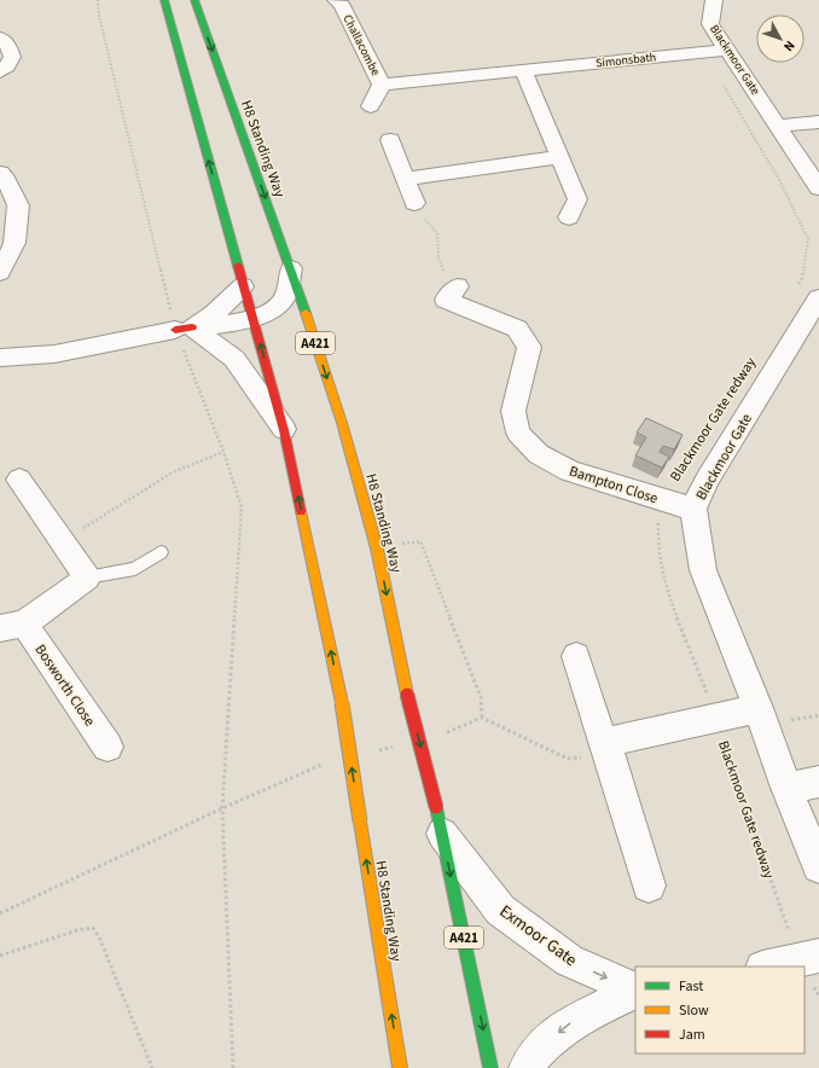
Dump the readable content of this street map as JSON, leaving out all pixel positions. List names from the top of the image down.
{
  "streets": {
    "highway": ["H8 Standing Way", "A421"],
    "street": [
      "Challacombe",
      "Simonsbath",
      "Blackmoor Gate",
      "Bampton Close",
      "Bosworth Close",
      "Exmoor Gate"
    ],
    "path": ["Blackmoor Gate redway"]
  },
  "crossings": [
    ["Challacombe", "Simonsbath"],
    ["Simonsbath", "Blackmoor Gate"],
    ["Blackmoor Gate", "Bampton Close"],
    ["H8 Standing Way", "Exmoor Gate"],
    ["Blackmoor Gate redway", "Bampton Close"]
  ],
  "legend": ["Fast", "Slow", "Jam"],
  "north": "bottom right"
}
